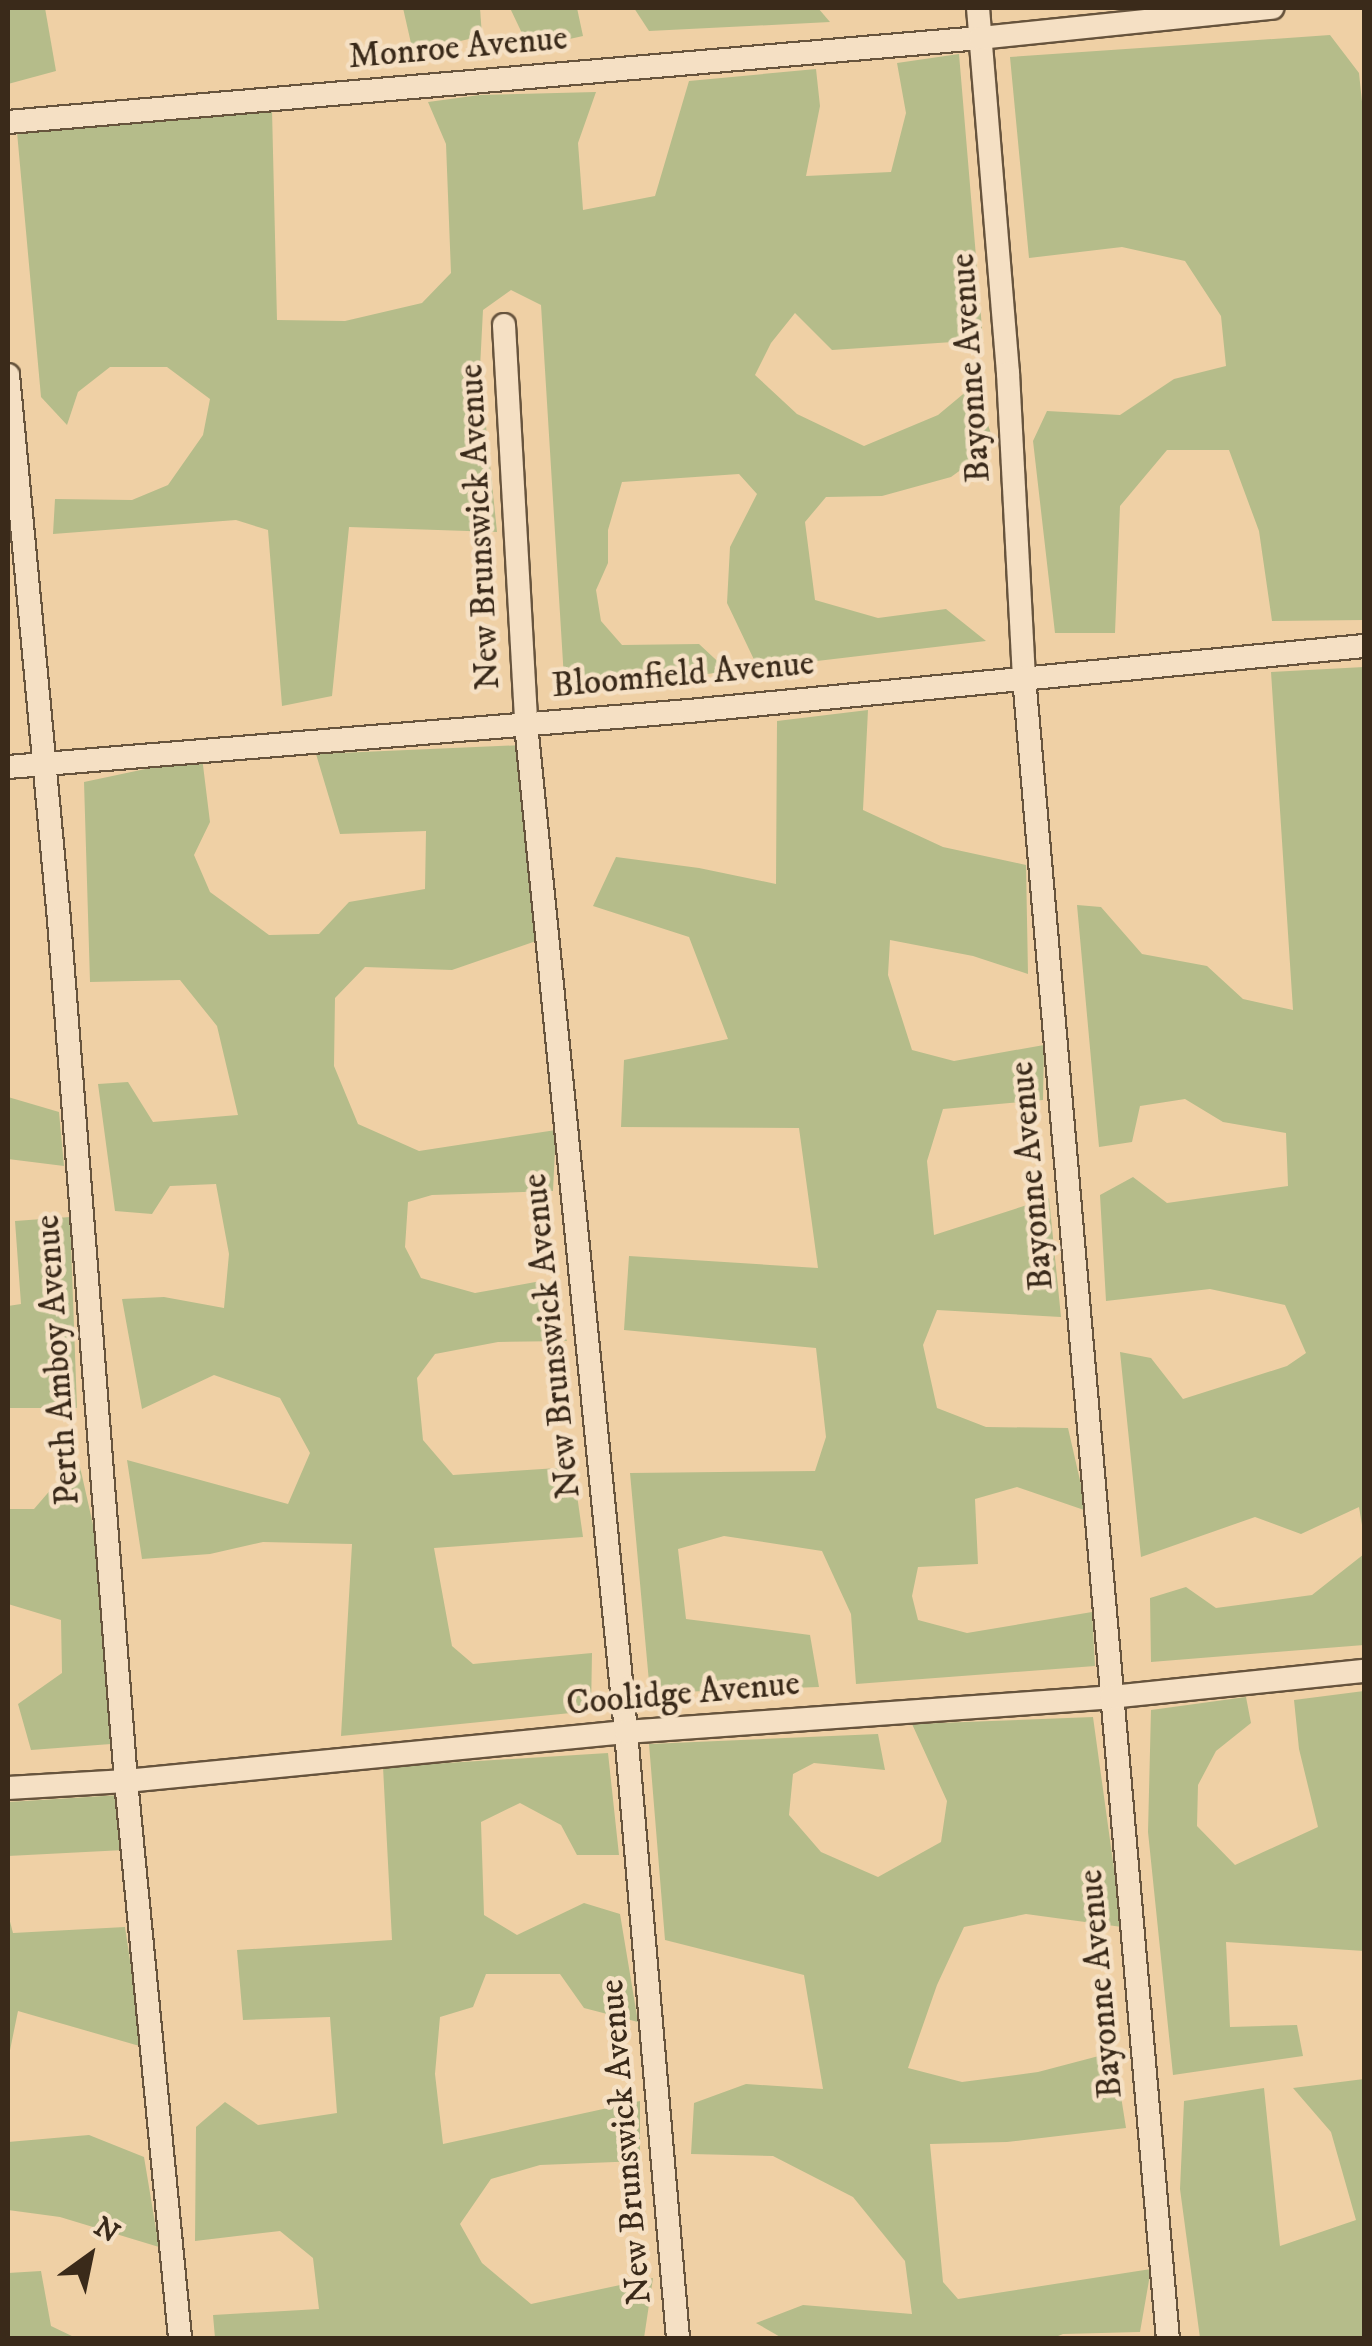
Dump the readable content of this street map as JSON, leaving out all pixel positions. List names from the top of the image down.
{
  "streets": {
    "street": [
      "Monroe Avenue",
      "Bayonne Avenue",
      "New Brunswick Avenue",
      "Bloomfield Avenue",
      "Perth Amboy Avenue",
      "Coolidge Avenue"
    ]
  },
  "crossings": [
    ["Monroe Avenue", "Bayonne Avenue"],
    ["Bayonne Avenue", "Bloomfield Avenue"],
    ["Bayonne Avenue", "Coolidge Avenue"],
    ["New Brunswick Avenue", "Bloomfield Avenue"],
    ["New Brunswick Avenue", "Coolidge Avenue"],
    ["Bloomfield Avenue", "Perth Amboy Avenue"],
    ["Perth Amboy Avenue", "Coolidge Avenue"]
  ],
  "north": "top right"
}
